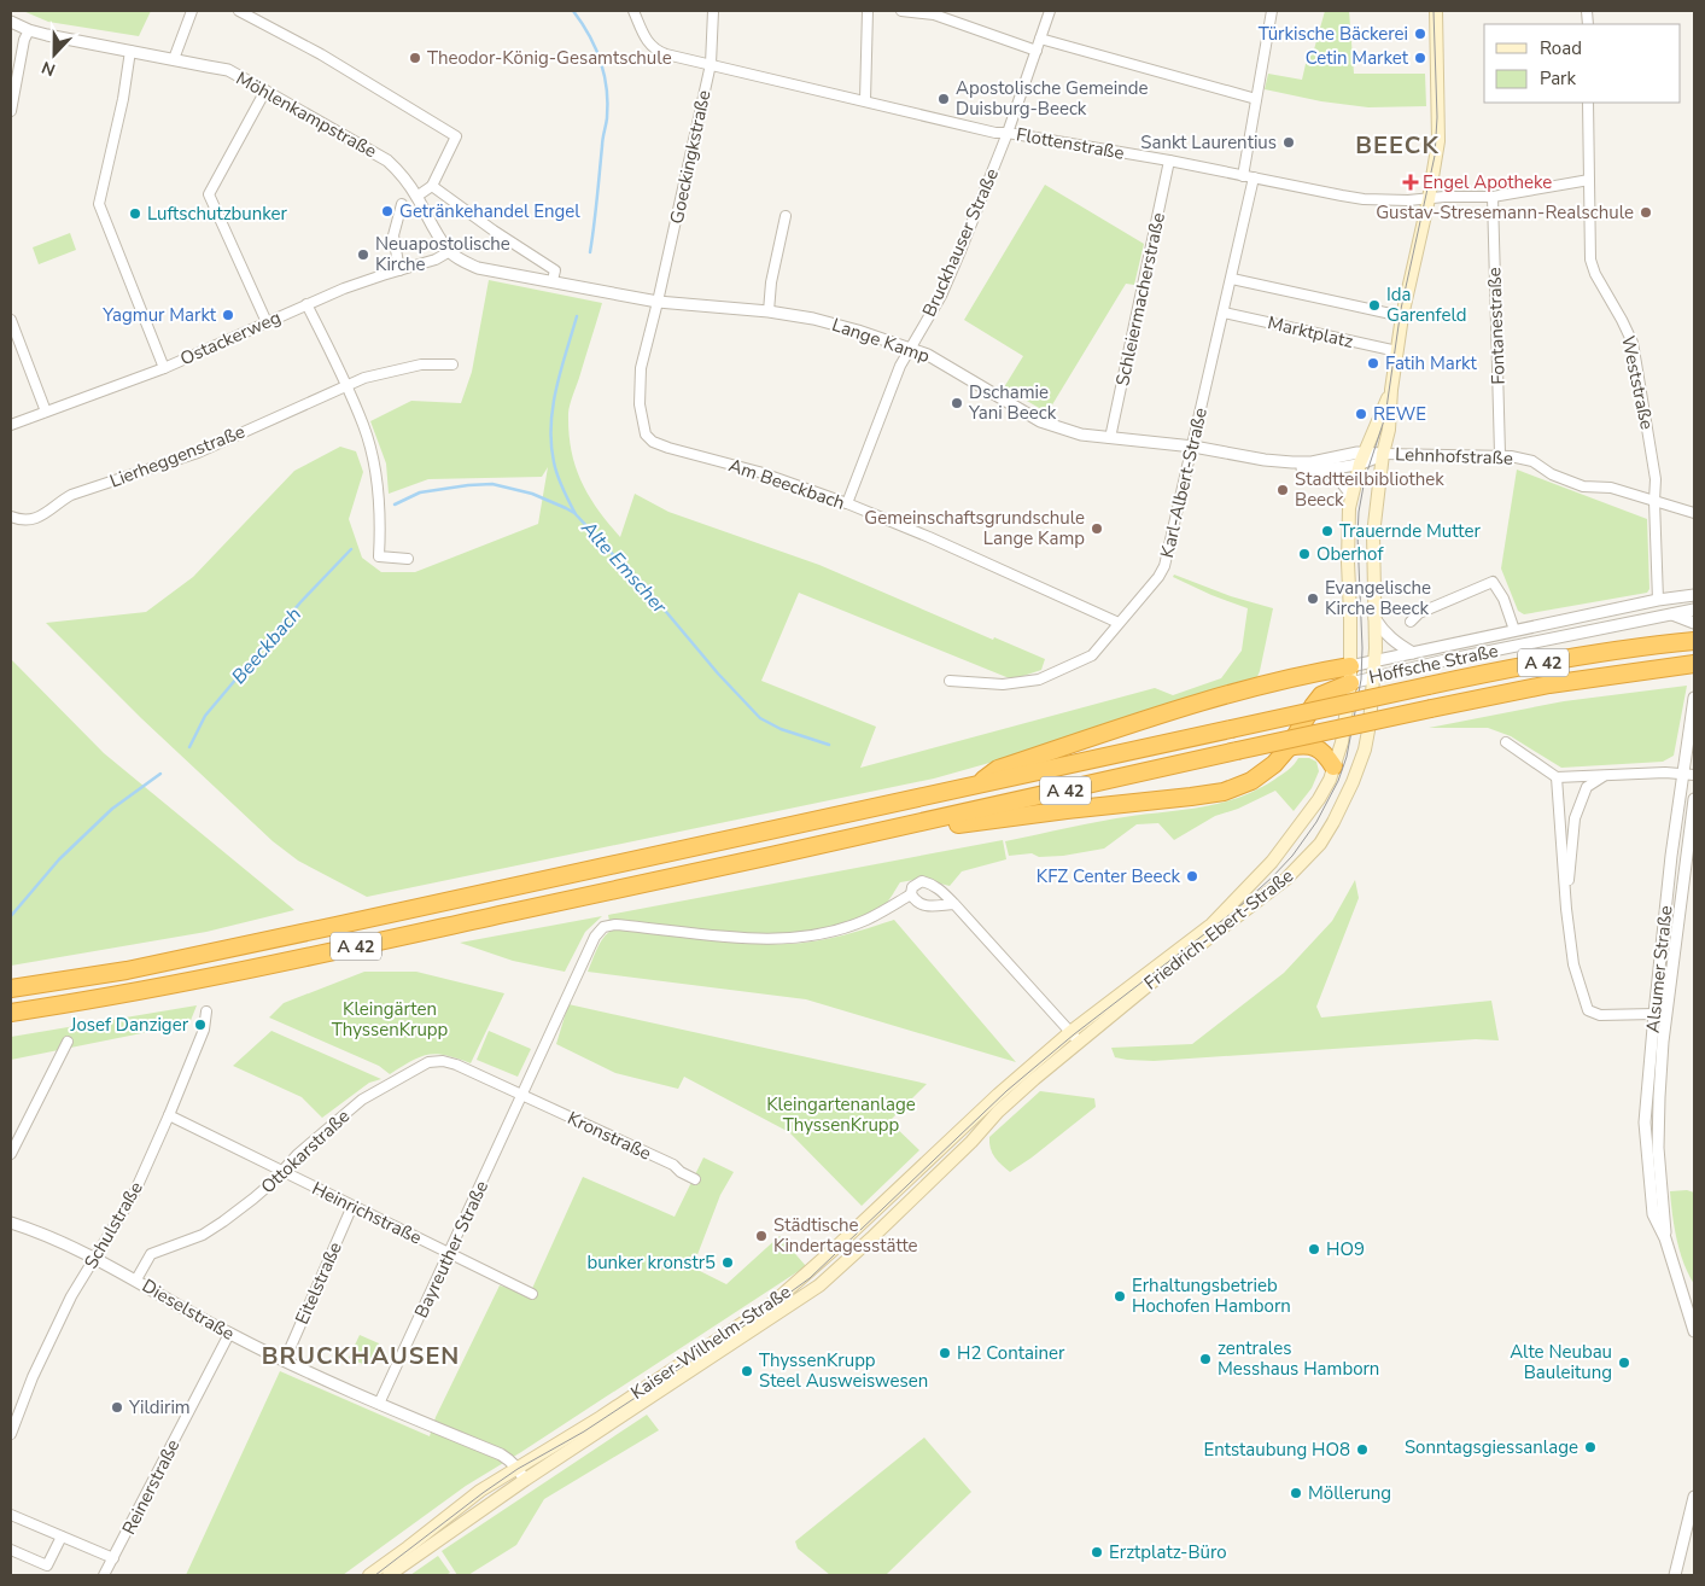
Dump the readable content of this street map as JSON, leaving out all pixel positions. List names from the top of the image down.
{
  "streets": {
    "highway": ["A 42"],
    "main road": ["Friedrich-Ebert-Straße", "Kaiser-Wilhelm-Straße"],
    "street": [
      "Möhlenkampstraße",
      "Flottenstraße",
      "Goeckingkstraße",
      "Bruckhauser Straße",
      "Schleiermacherstraße",
      "Fontanestraße",
      "Marktplatz",
      "Ostackerweg",
      "Lange Kamp",
      "Weststraße",
      "Lierheggenstraße",
      "Lehnhofstraße",
      "Karl-Albert-Straße",
      "Am Beeckbach",
      "Hoffsche Straße",
      "Alsumer Straße",
      "Kronstraße",
      "Ottokarstraße",
      "Heinrichstraße",
      "Schulstraße",
      "Bayreuther Straße",
      "Eitelstraße",
      "Dieselstraße",
      "Reinerstraße"
    ]
  },
  "crossings": [
    ["Möhlenkampstraße", "Ostackerweg"],
    ["Möhlenkampstraße", "Lange Kamp"],
    ["Flottenstraße", "Goeckingkstraße"],
    ["Flottenstraße", "Bruckhauser Straße"],
    ["Flottenstraße", "Schleiermacherstraße"],
    ["Flottenstraße", "Fontanestraße"],
    ["Flottenstraße", "Weststraße"],
    ["Flottenstraße", "Karl-Albert-Straße"],
    ["Flottenstraße", "Friedrich-Ebert-Straße"],
    ["Goeckingkstraße", "Lange Kamp"],
    ["Goeckingkstraße", "Am Beeckbach"],
    ["Bruckhauser Straße", "Lange Kamp"],
    ["Bruckhauser Straße", "Am Beeckbach"],
    ["Schleiermacherstraße", "Lange Kamp"],
    ["Fontanestraße", "Lehnhofstraße"],
    ["Marktplatz", "Karl-Albert-Straße"],
    ["Marktplatz", "Friedrich-Ebert-Straße"],
    ["Ostackerweg", "Lange Kamp"],
    ["Lange Kamp", "Lehnhofstraße"],
    ["Lange Kamp", "Karl-Albert-Straße"],
    ["Lange Kamp", "Am Beeckbach"],
    ["Lange Kamp", "Friedrich-Ebert-Straße"],
    ["Weststraße", "Lehnhofstraße"],
    ["Weststraße", "Hoffsche Straße"],
    ["Lehnhofstraße", "Friedrich-Ebert-Straße"],
    ["Karl-Albert-Straße", "Am Beeckbach"],
    ["Hoffsche Straße", "Friedrich-Ebert-Straße"],
    ["Friedrich-Ebert-Straße", "Kaiser-Wilhelm-Straße"],
    ["Kronstraße", "Ottokarstraße"],
    ["Kronstraße", "Bayreuther Straße"],
    ["Ottokarstraße", "Heinrichstraße"],
    ["Ottokarstraße", "Bayreuther Straße"],
    ["Ottokarstraße", "Dieselstraße"],
    ["Heinrichstraße", "Schulstraße"],
    ["Heinrichstraße", "Bayreuther Straße"],
    ["Heinrichstraße", "Eitelstraße"],
    ["Schulstraße", "Dieselstraße"],
    ["Bayreuther Straße", "Dieselstraße"],
    ["Eitelstraße", "Dieselstraße"],
    ["Dieselstraße", "Kaiser-Wilhelm-Straße"],
    ["Dieselstraße", "Reinerstraße"]
  ],
  "districts": ["BEECK", "BRUCKHAUSEN"],
  "water": ["Alte Emscher", "Beeckbach"],
  "parks": ["Kleingärten ThyssenKrupp", "Kleingartenanlage ThyssenKrupp"],
  "places": {
    "other": [
      "Türkische Bäckerei",
      "Theodor-König-Gesamtschule",
      "Cetin Market",
      "Apostolische Gemeinde Duisburg-Beeck",
      "Sankt Laurentius",
      "Getränkehandel Engel",
      "Gustav-Stresemann-Realschule",
      "Luftschutzbunker",
      "Neuapostolische Kirche",
      "Ida Garenfeld",
      "Yagmur Markt",
      "Fatih Markt",
      "Dschamie Yani Beeck",
      "REWE",
      "Stadtteilbibliothek Beeck",
      "Gemeinschaftsgrundschule Lange Kamp",
      "Trauernde Mutter",
      "Oberhof",
      "Evangelische Kirche Beeck",
      "KFZ Center Beeck",
      "Josef Danziger",
      "Städtische Kindertagesstätte",
      "HO9",
      "bunker kronstr5",
      "Erhaltungsbetrieb Hochofen Hamborn",
      "H2 Container",
      "zentrales Messhaus Hamborn",
      "Alte Neubau Bauleitung",
      "ThyssenKrupp Steel Ausweiswesen",
      "Yildirim",
      "Sonntagsgiessanlage",
      "Entstaubung HO8",
      "Möllerung",
      "Erztplatz-Büro"
    ],
    "health": ["Engel Apotheke"]
  },
  "legend": ["Road", "Park"],
  "north": "bottom"
}
